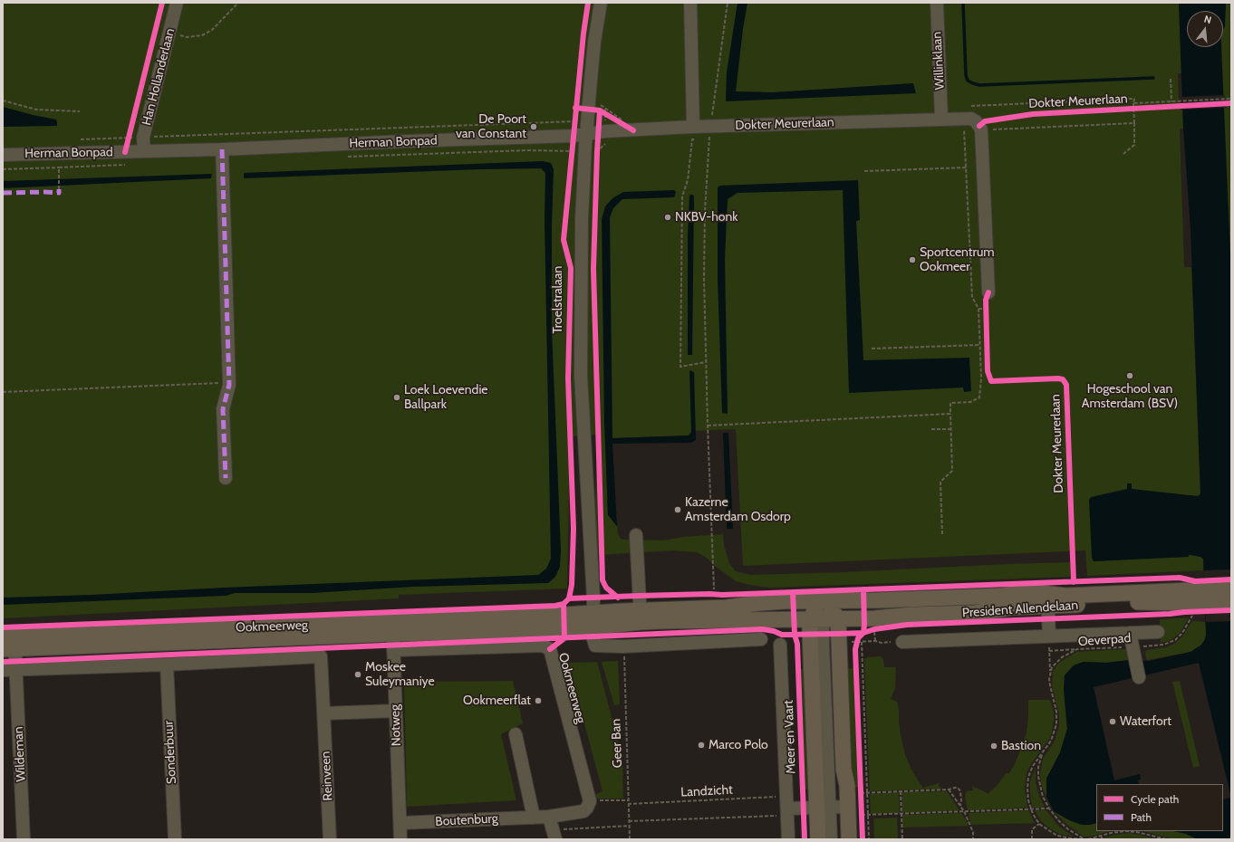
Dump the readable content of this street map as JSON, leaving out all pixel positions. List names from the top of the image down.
{
  "streets": {
    "main road": ["President Allendelaan", "Ookmeerweg", "Meer en Vaart"],
    "street": [
      "Willinklaan",
      "Han Hollanderlaan",
      "Dokter Meurerlaan",
      "Herman Bonpad",
      "Troelstralaan",
      "Notweg",
      "Sonderbuur",
      "Wildeman",
      "Reinveen",
      "Boutenburg"
    ],
    "path": ["Oeverpad", "Geer Ban", "Landzicht"]
  },
  "crossings": [
    ["Willinklaan", "Dokter Meurerlaan"],
    ["Han Hollanderlaan", "Herman Bonpad"],
    ["Dokter Meurerlaan", "Herman Bonpad"],
    ["Dokter Meurerlaan", "Troelstralaan"],
    ["Herman Bonpad", "Troelstralaan"],
    ["Troelstralaan", "Ookmeerweg"],
    ["President Allendelaan", "Ookmeerweg"],
    ["President Allendelaan", "Oeverpad"],
    ["President Allendelaan", "Meer en Vaart"],
    ["Ookmeerweg", "Notweg"],
    ["Ookmeerweg", "Meer en Vaart"],
    ["Ookmeerweg", "Wildeman"],
    ["Ookmeerweg", "Boutenburg"],
    ["Notweg", "Boutenburg"],
    ["Meer en Vaart", "Landzicht"],
    ["Geer Ban", "Landzicht"],
    ["Sonderbuur", "Reinveen"]
  ],
  "places": [
    "De Poort van Constant",
    "NKBV-honk",
    "Sportcentrum Ookmeer",
    "Hogeschool van Amsterdam (BSV)",
    "Loek Loevendie Ballpark",
    "Kazerne Amsterdam Osdorp",
    "Moskee Suleymaniye",
    "Ookmeerflat",
    "Waterfort",
    "Marco Polo",
    "Bastion"
  ],
  "legend": ["Cycle path", "Path"],
  "north": "top"
}
